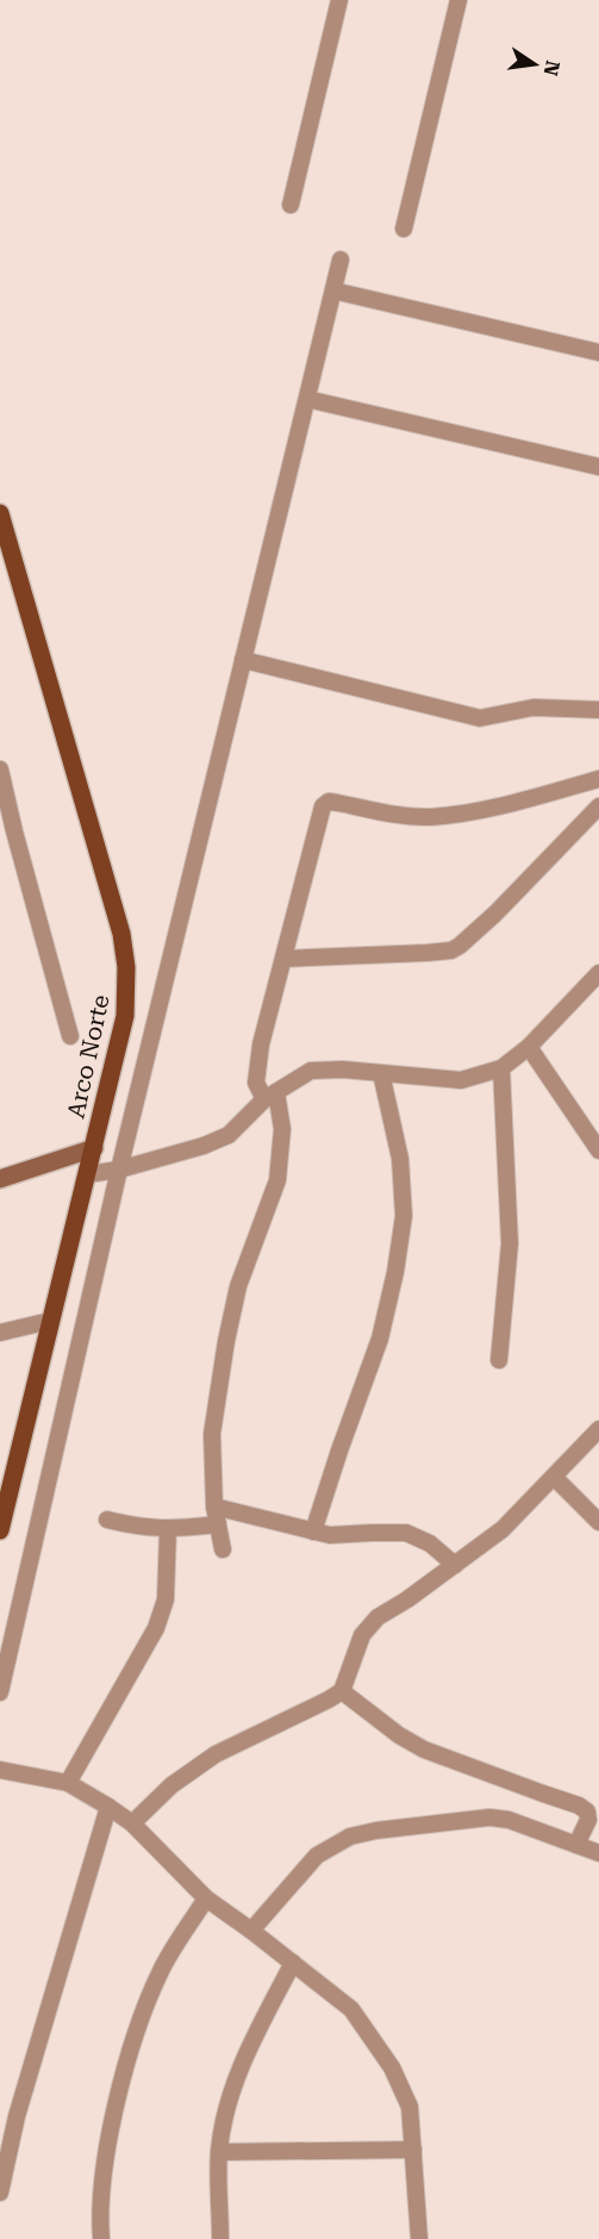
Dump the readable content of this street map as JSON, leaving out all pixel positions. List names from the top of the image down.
{
  "streets": {
    "main road": ["Arco Norte"]
  },
  "north": "right"
}
